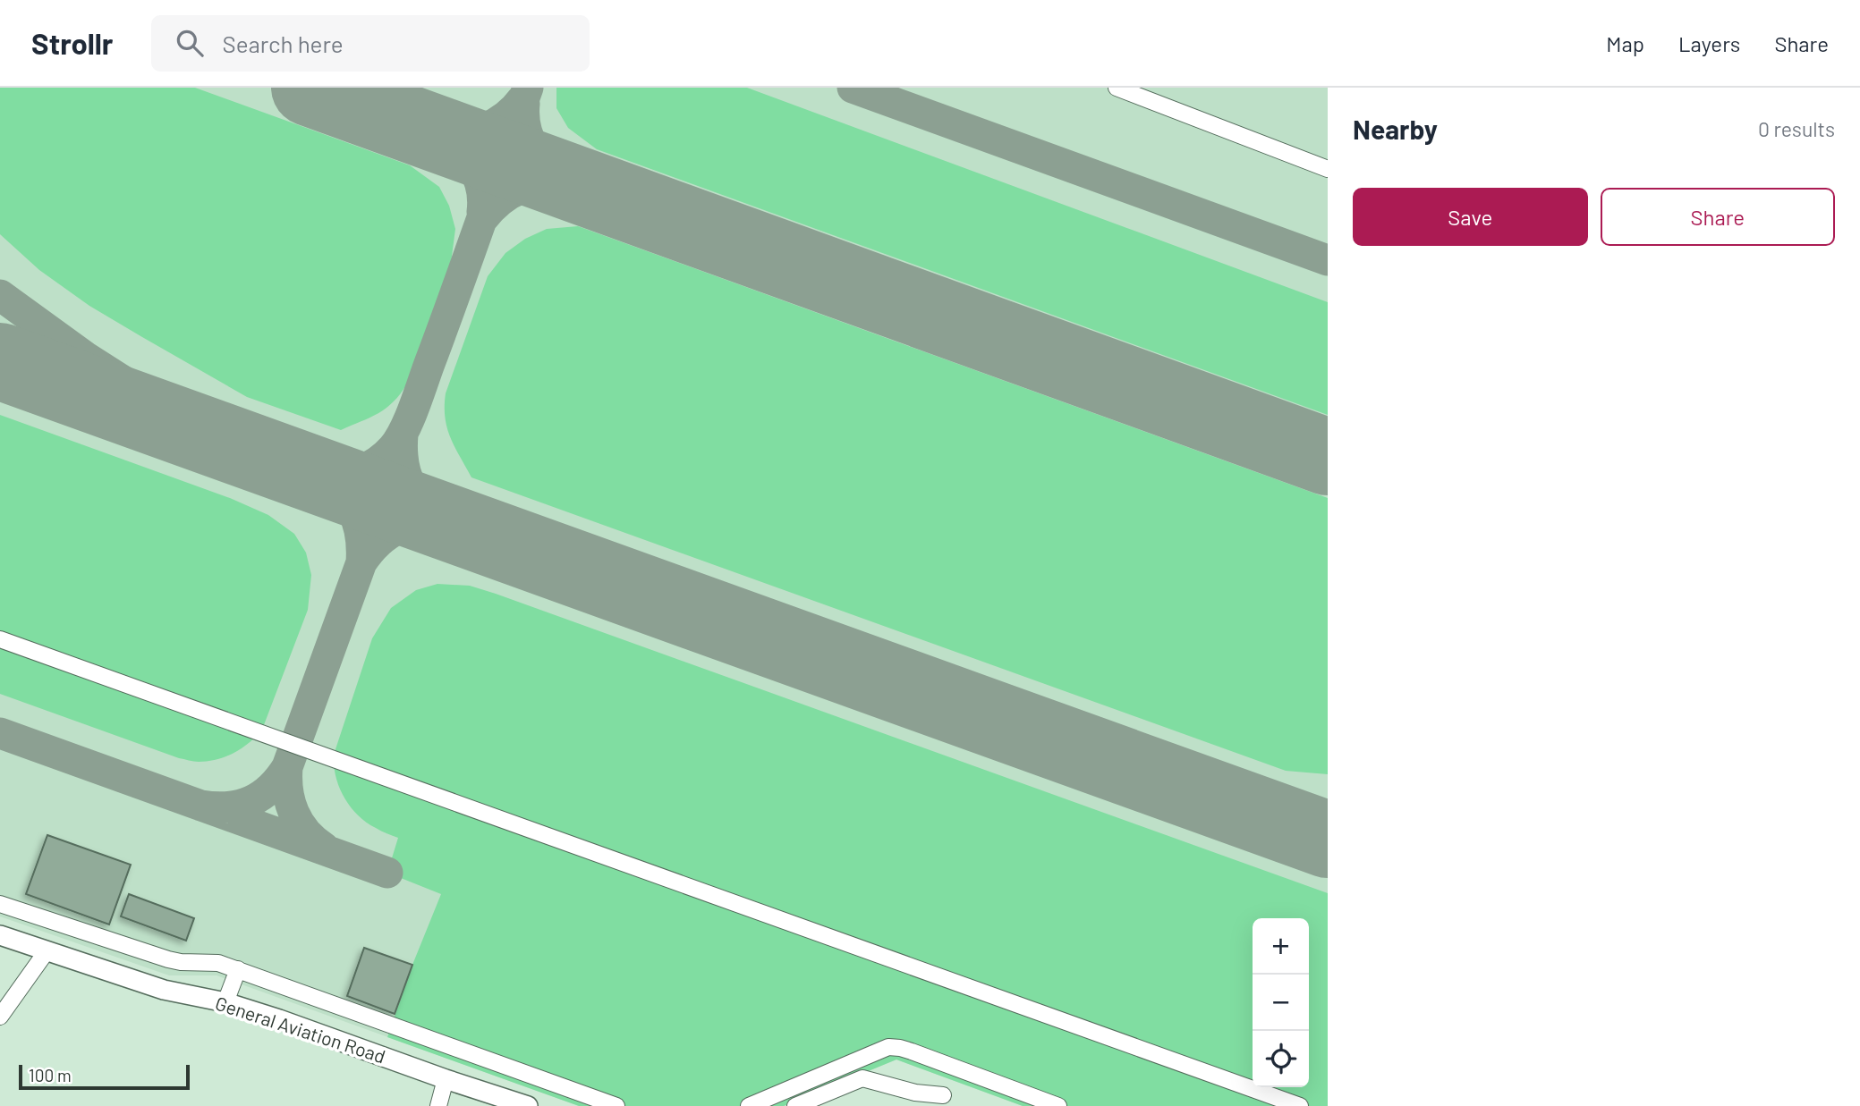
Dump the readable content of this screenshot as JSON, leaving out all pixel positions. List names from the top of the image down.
{
  "streets": {
    "main road": ["General Aviation Road"]
  },
  "scale_bar": "100 m",
  "page": {
    "header": "Strollr",
    "search": "Search here",
    "nav": ["Map", "Layers", "Share"],
    "heading": ["Nearby", "0 results"],
    "buttons": ["Save", "Share"],
    "map_buttons": ["+", "−"],
    "scale": "100 m"
  }
}
